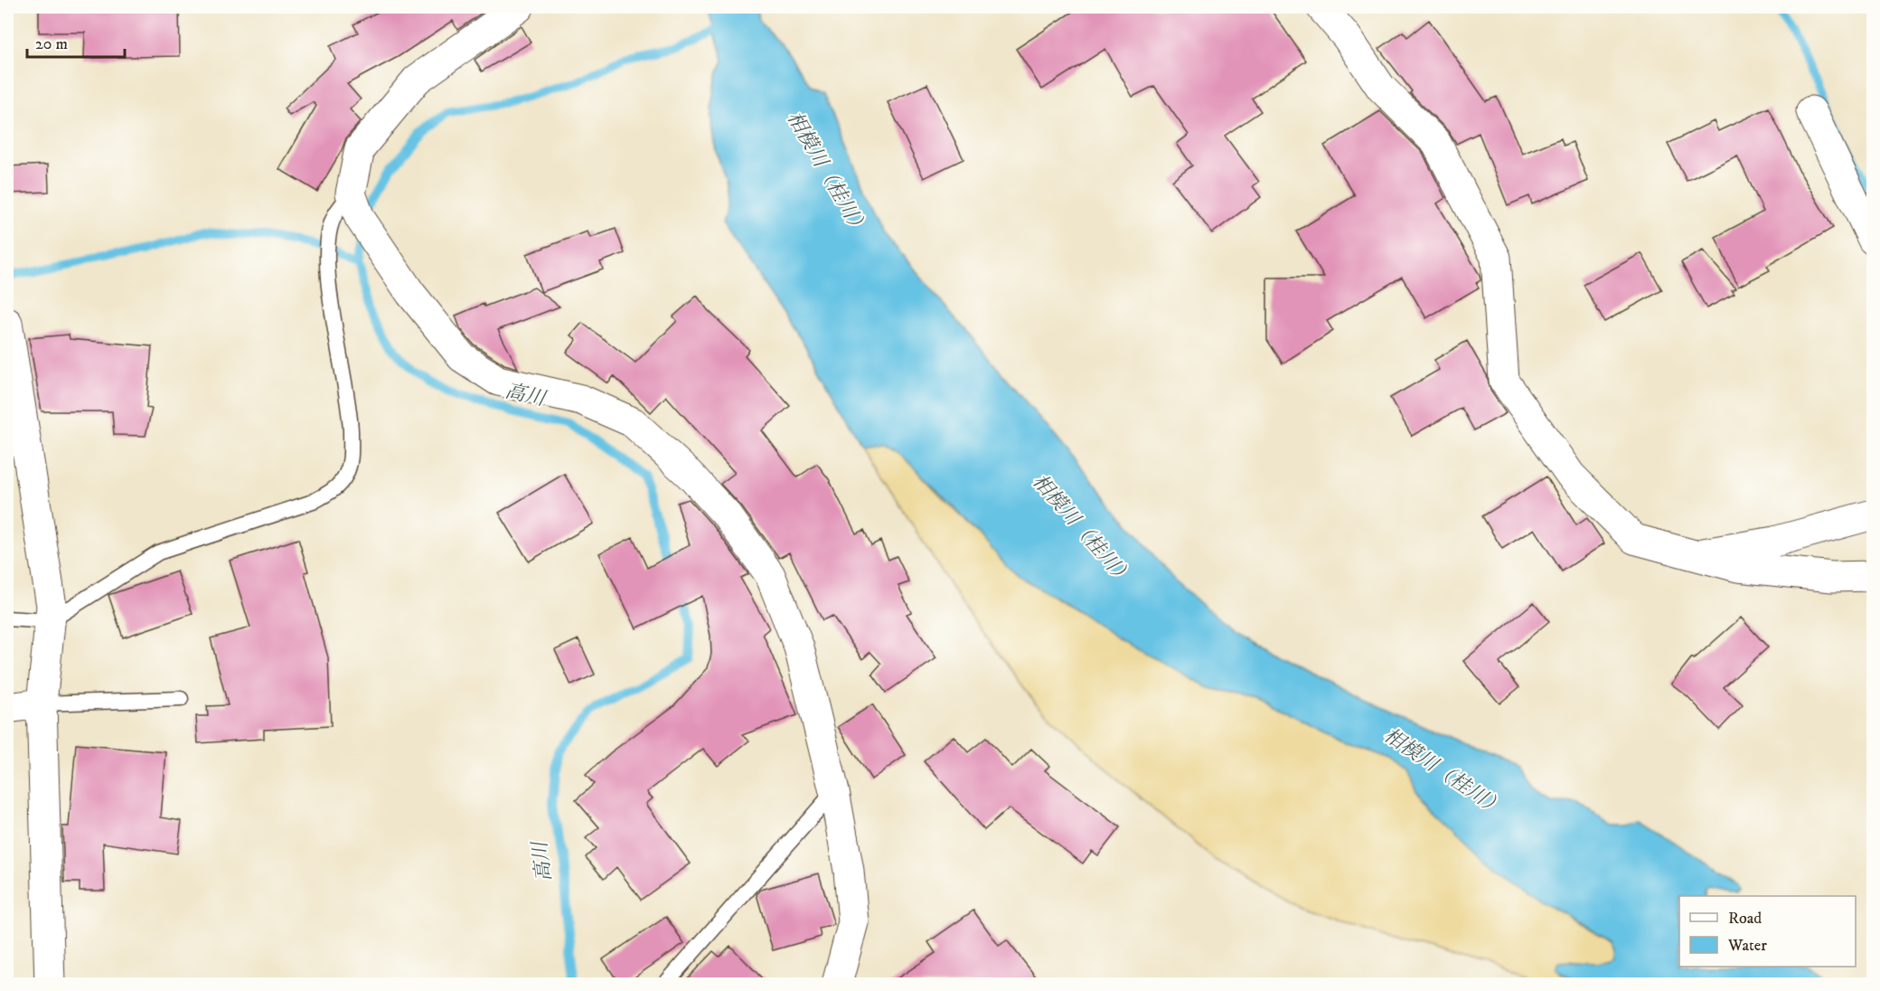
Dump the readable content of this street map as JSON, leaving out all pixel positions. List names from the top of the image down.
{
  "water": ["相模川（桂川）", "高川"],
  "legend": ["Road", "Water"],
  "scale_bar": "20 m"
}
